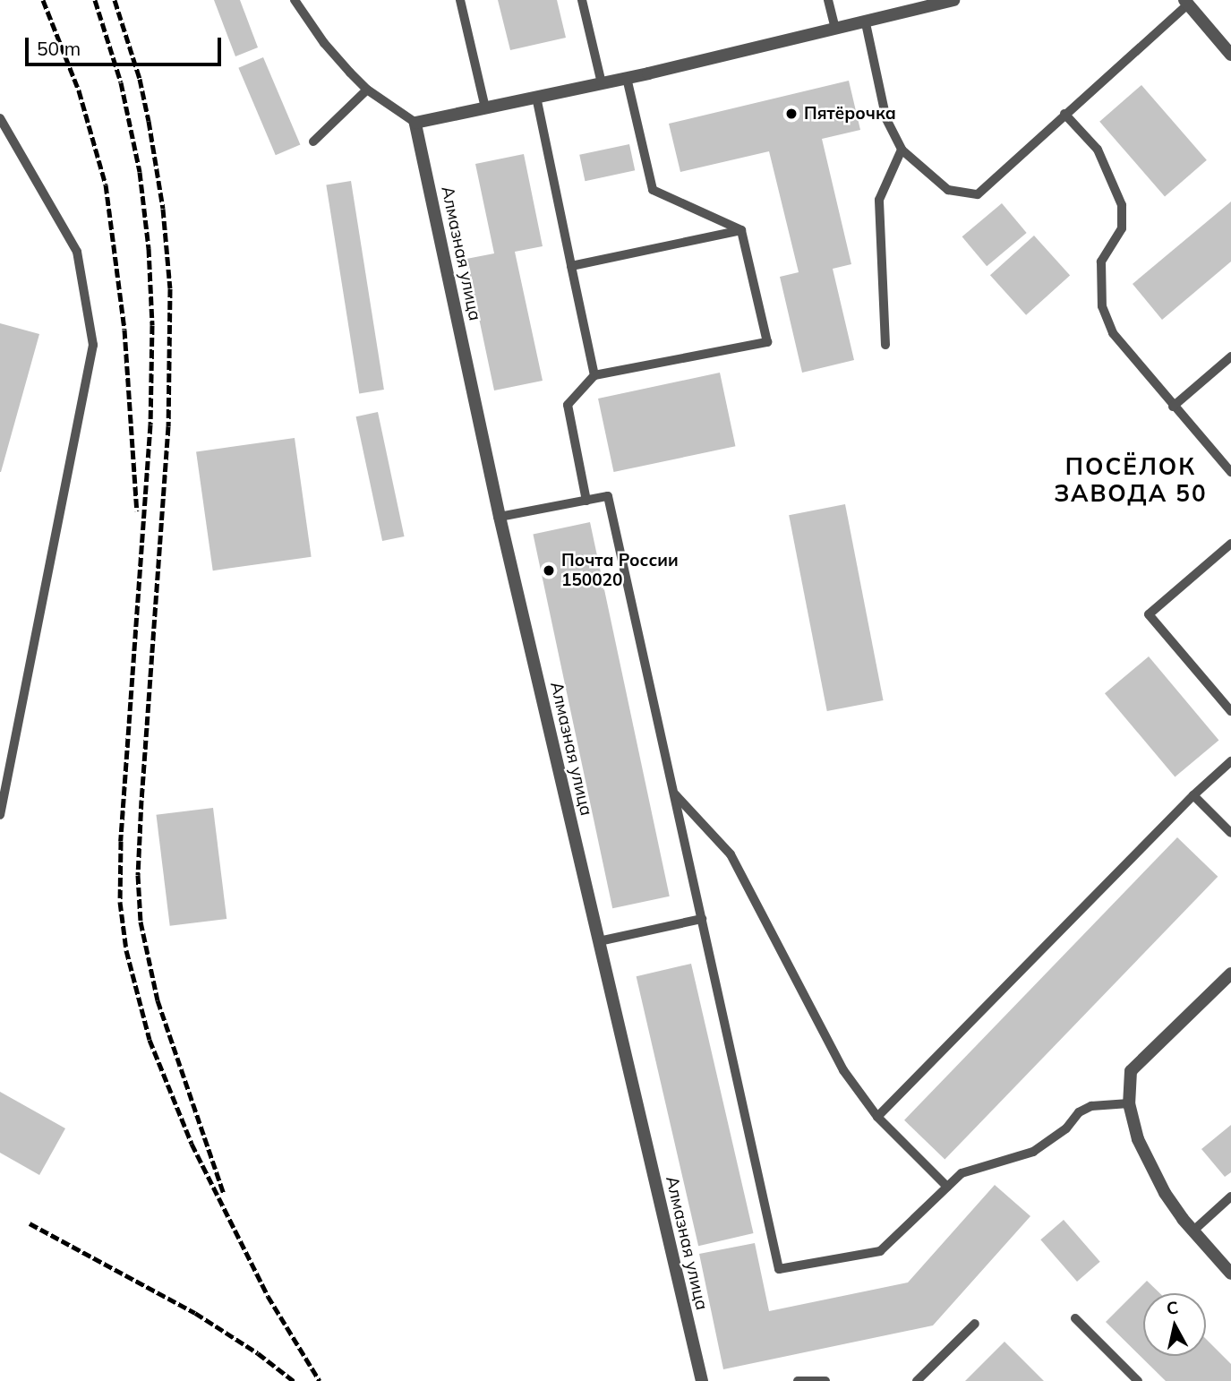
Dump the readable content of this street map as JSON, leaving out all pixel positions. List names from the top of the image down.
{
  "streets": {
    "street": ["Алмазная улица"]
  },
  "districts": ["ПОСЁЛОК ЗАВОДА 50"],
  "places": ["Пятёрочка", "Почта России 150020"],
  "scale_bar": "50 m",
  "north": "top"
}
